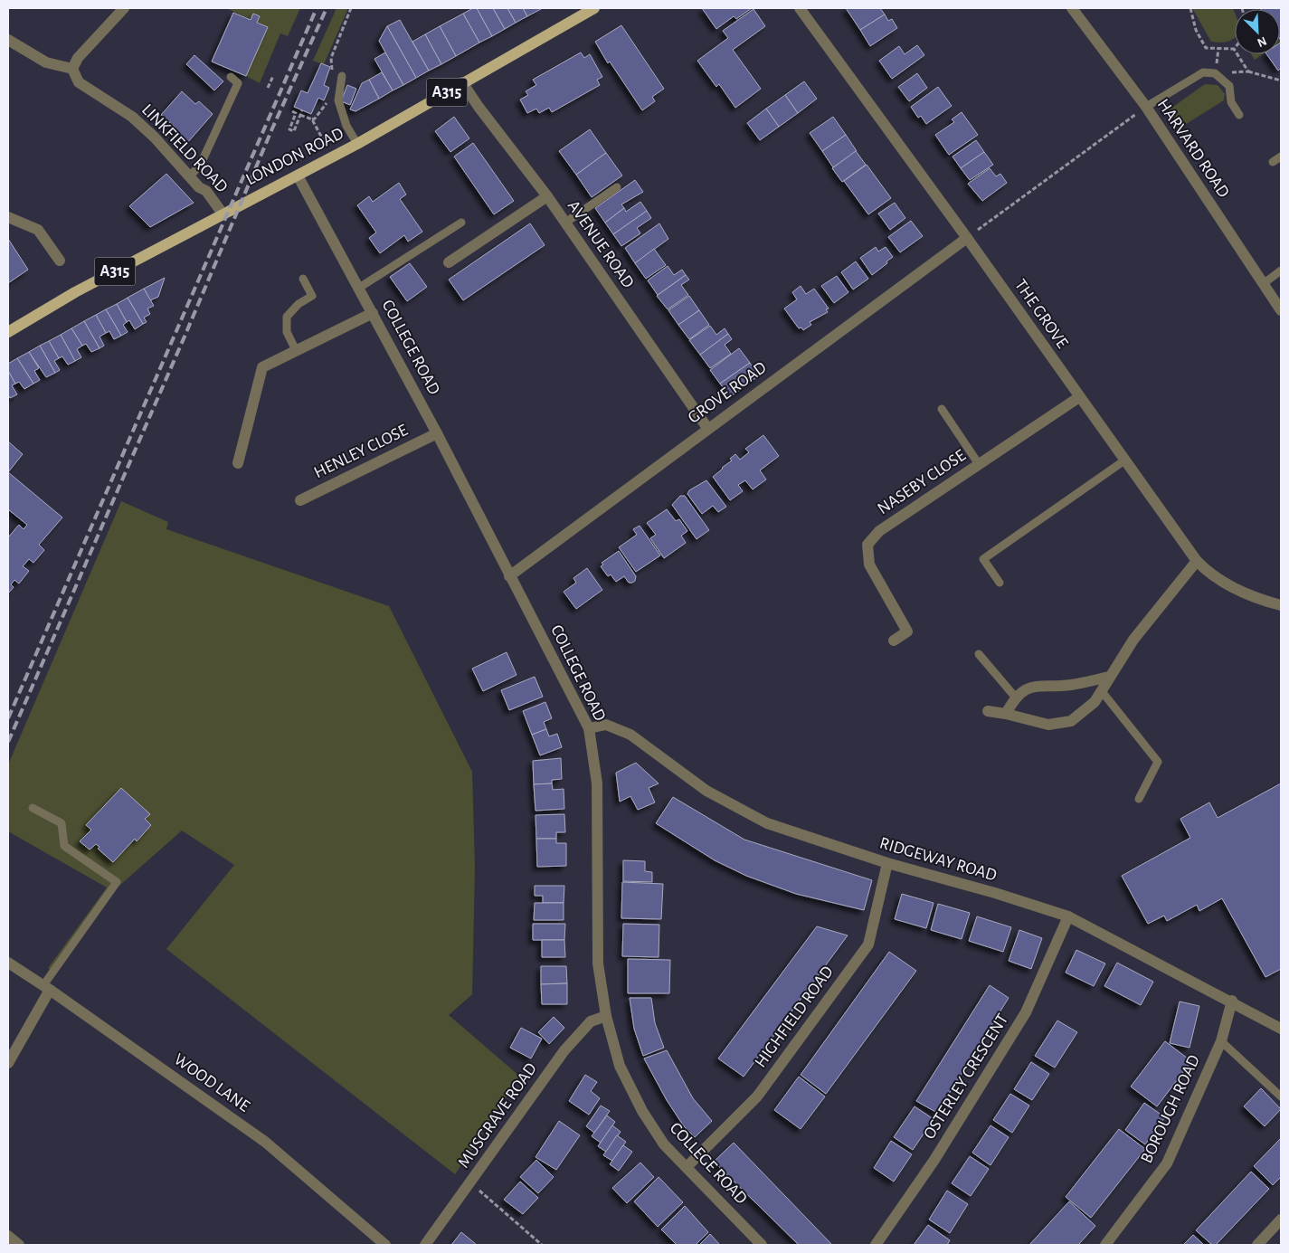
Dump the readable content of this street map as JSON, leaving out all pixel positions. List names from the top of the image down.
{
  "streets": {
    "main road": ["A315", "LONDON ROAD"],
    "street": [
      "LINKFIELD ROAD",
      "HARVARD ROAD",
      "AVENUE ROAD",
      "THE GROVE",
      "COLLEGE ROAD",
      "GROVE ROAD",
      "HENLEY CLOSE",
      "NASEBY CLOSE",
      "RIDGEWAY ROAD",
      "HIGHFIELD ROAD",
      "OSTERLEY CRESCENT",
      "WOOD LANE",
      "BOROUGH ROAD",
      "MUSGRAVE ROAD"
    ]
  },
  "crossings": [
    ["LINKFIELD ROAD", "LONDON ROAD"],
    ["LONDON ROAD", "AVENUE ROAD"],
    ["LONDON ROAD", "COLLEGE ROAD"],
    ["AVENUE ROAD", "GROVE ROAD"],
    ["THE GROVE", "GROVE ROAD"],
    ["THE GROVE", "NASEBY CLOSE"],
    ["COLLEGE ROAD", "GROVE ROAD"],
    ["COLLEGE ROAD", "HENLEY CLOSE"],
    ["COLLEGE ROAD", "RIDGEWAY ROAD"],
    ["COLLEGE ROAD", "HIGHFIELD ROAD"],
    ["COLLEGE ROAD", "MUSGRAVE ROAD"],
    ["RIDGEWAY ROAD", "HIGHFIELD ROAD"],
    ["RIDGEWAY ROAD", "OSTERLEY CRESCENT"],
    ["RIDGEWAY ROAD", "BOROUGH ROAD"]
  ],
  "north": "bottom right"
}
